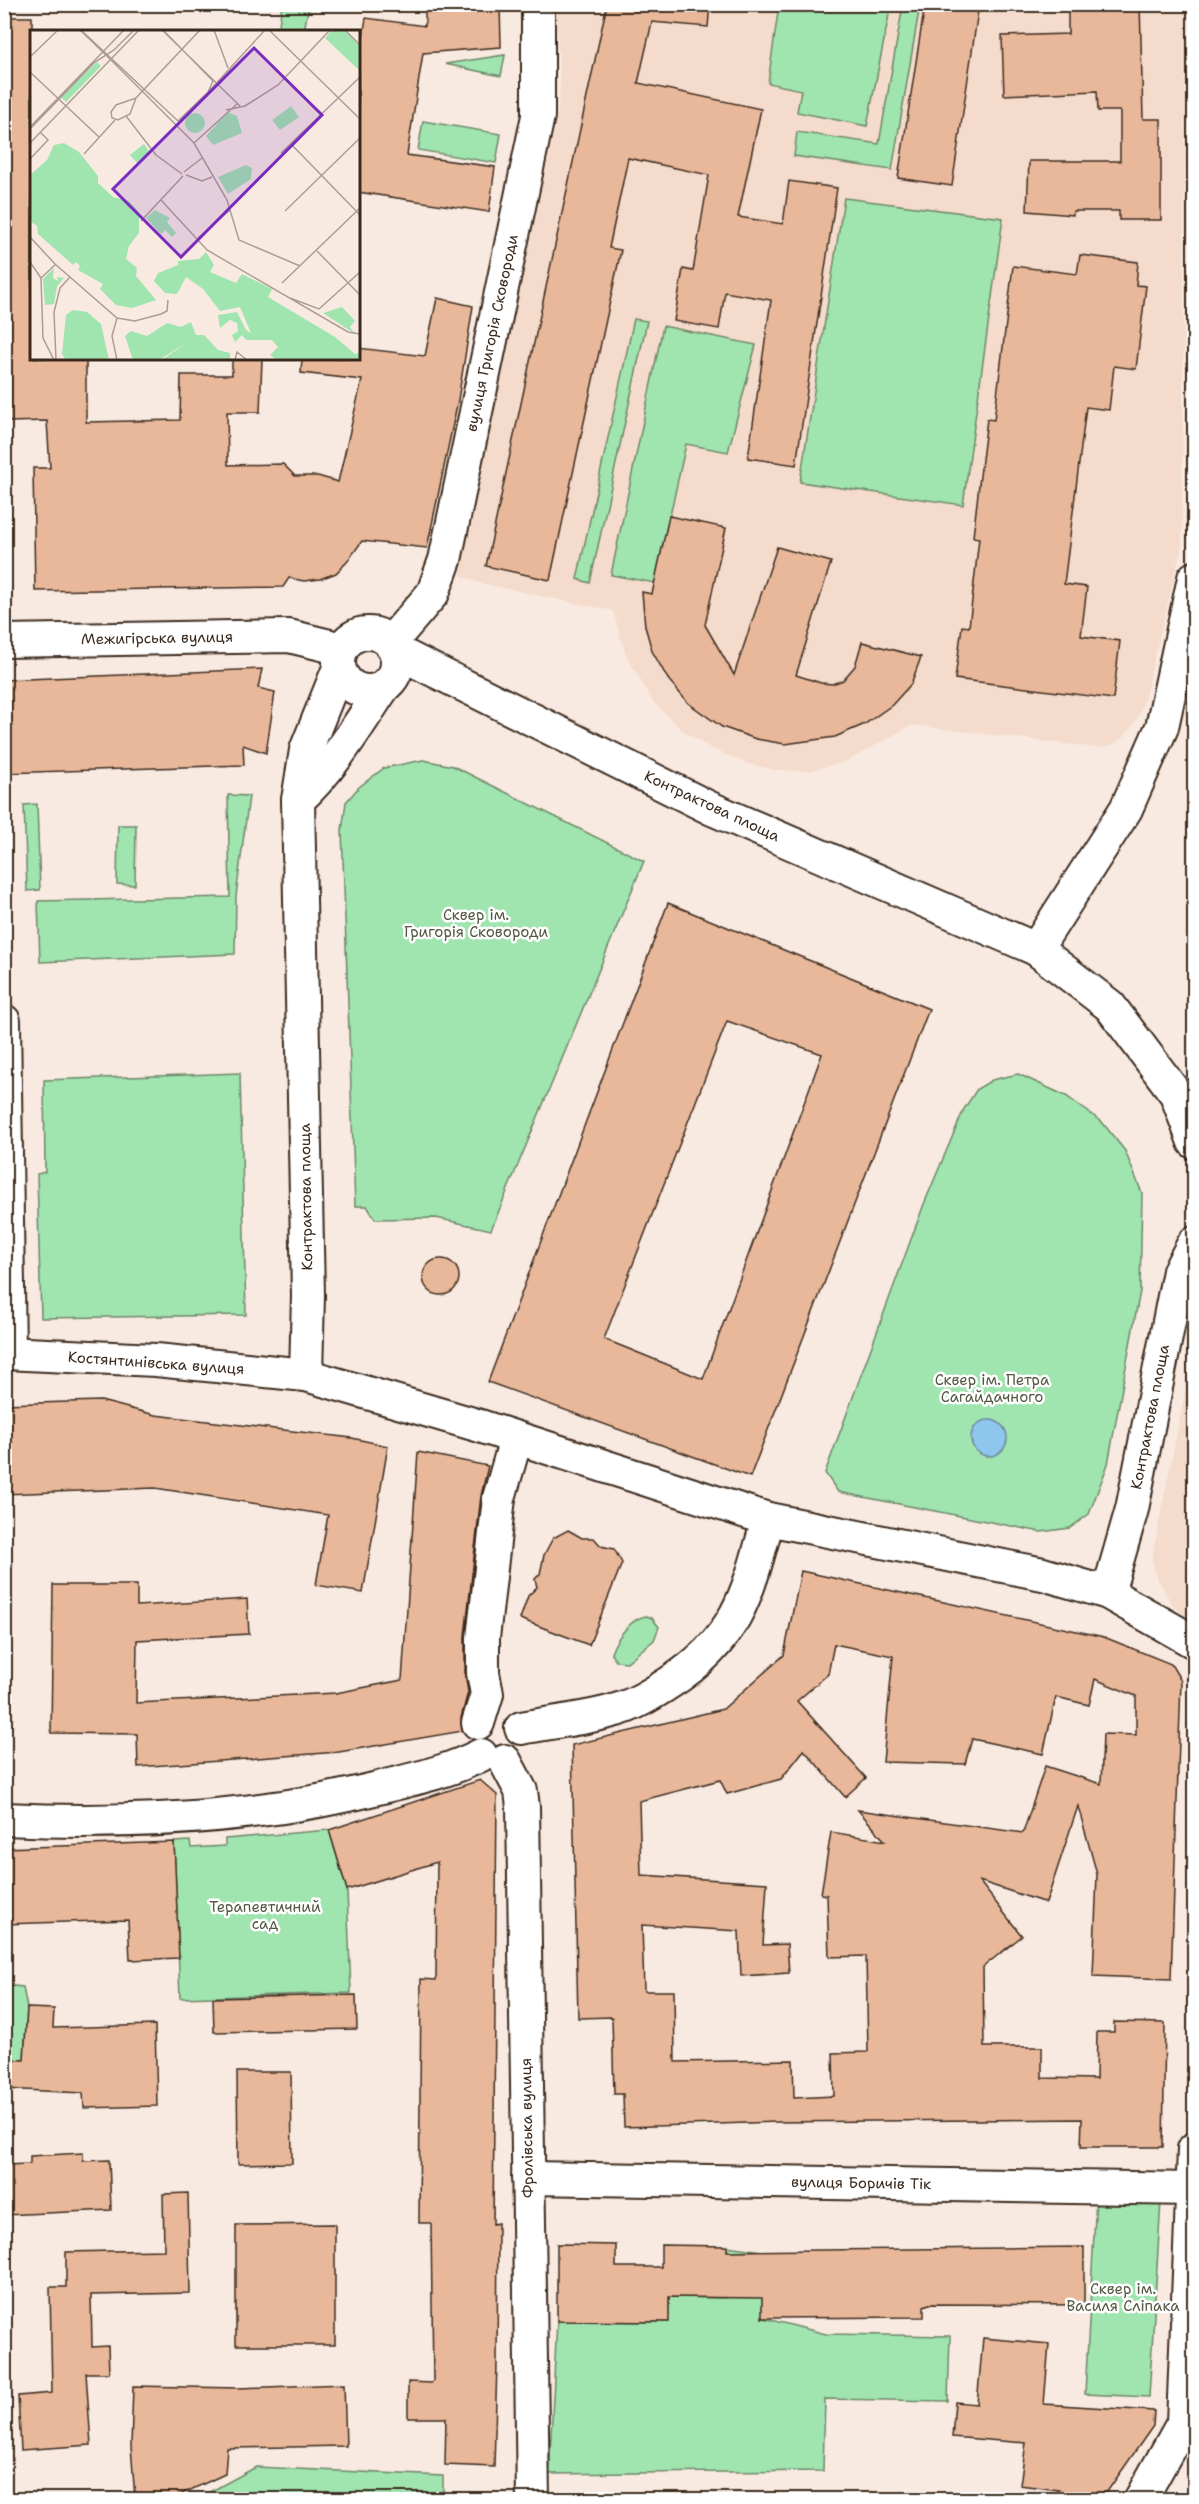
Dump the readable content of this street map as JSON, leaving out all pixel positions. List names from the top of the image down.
{
  "streets": {
    "street": [
      "вулиця Григорія Сковороди",
      "Межигірська вулиця",
      "Контрактова площа",
      "Костянтинівська вулиця",
      "Фролівська вулиця",
      "вулиця Боричів Тік"
    ]
  },
  "crossings": [
    ["вулиця Григорія Сковороди", "Межигірська вулиця"],
    ["вулиця Григорія Сковороди", "Контрактова площа"],
    ["Межигірська вулиця", "Контрактова площа"],
    ["Контрактова площа", "Костянтинівська вулиця"],
    ["Фролівська вулиця", "вулиця Боричів Тік"]
  ],
  "parks": [
    "Сквер ім. Григорія Сковороди",
    "Сквер ім. Петра Сагайдачного",
    "Терапевтичний сад",
    "Сквер ім. Василя Сліпака"
  ]
}
